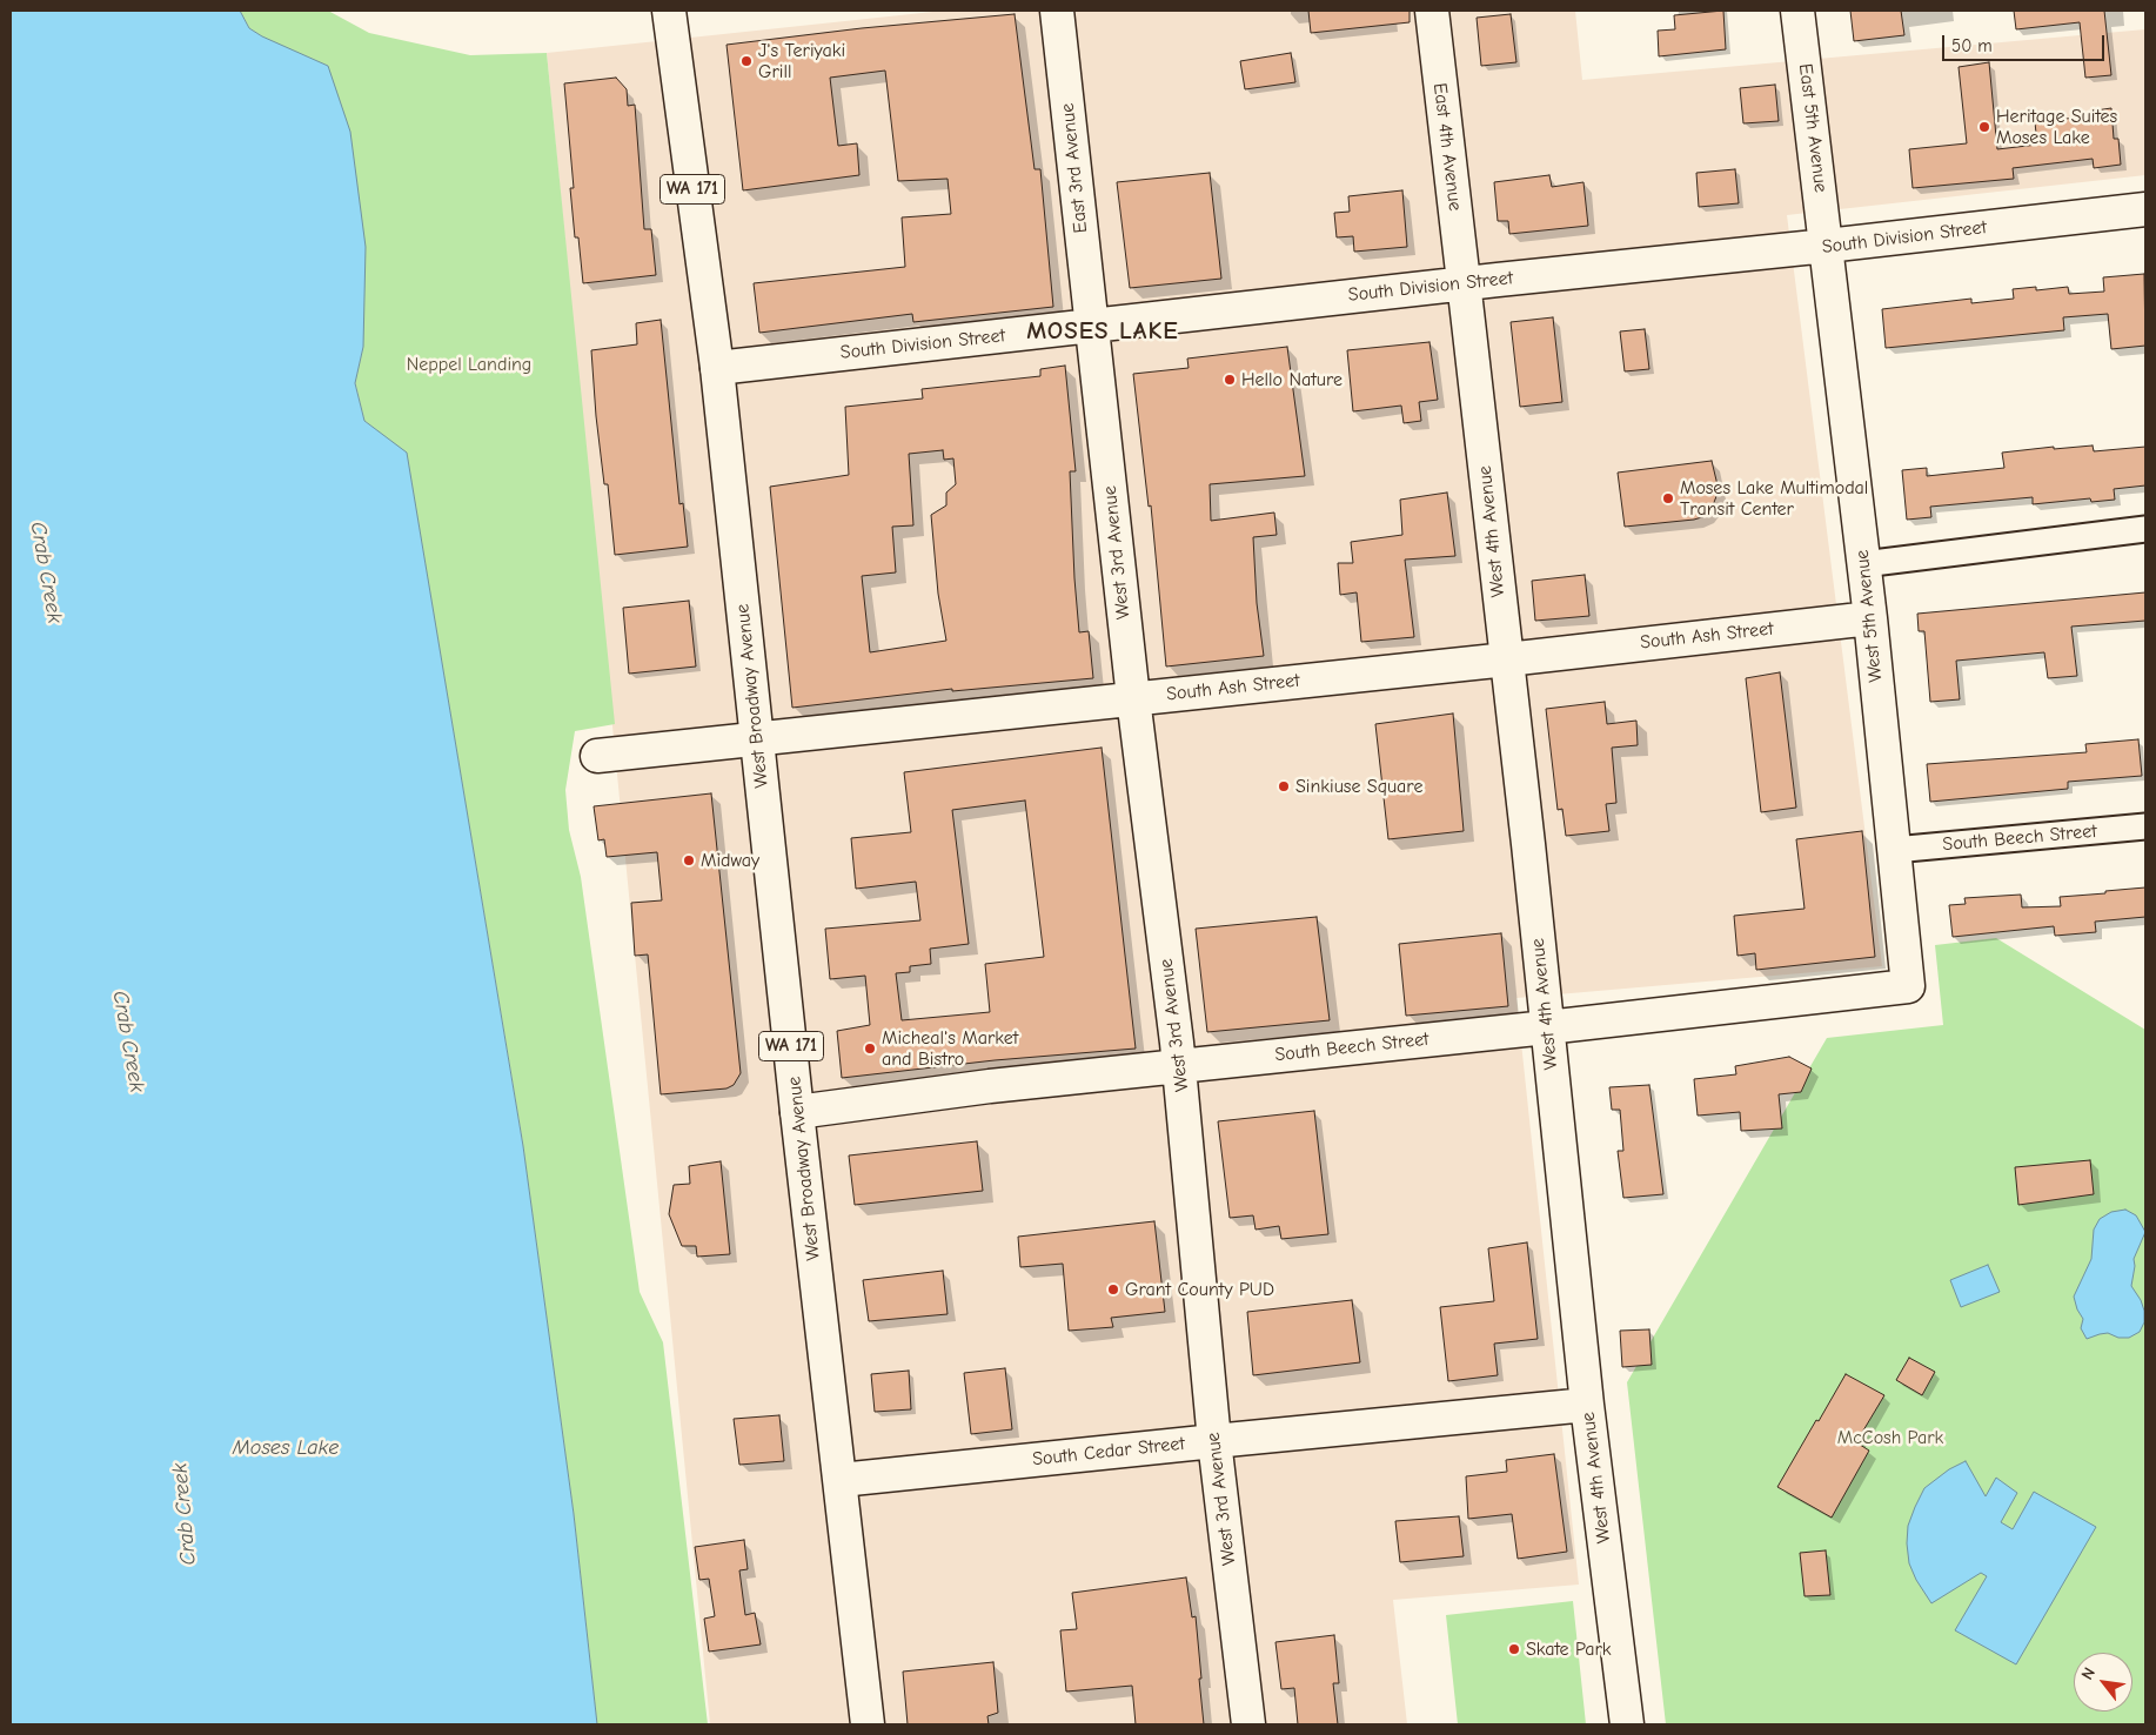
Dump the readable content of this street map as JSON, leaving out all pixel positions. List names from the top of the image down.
{
  "streets": {
    "main road": [
      "East 5th Avenue",
      "East 4th Avenue",
      "East 3rd Avenue",
      "WA 171",
      "South Division Street",
      "West 4th Avenue",
      "West 3rd Avenue",
      "West 5th Avenue",
      "South Ash Street",
      "West Broadway Avenue",
      "South Beech Street",
      "South Cedar Street"
    ]
  },
  "crossings": [
    ["East 5th Avenue", "South Division Street"],
    ["East 5th Avenue", "West 5th Avenue"],
    ["East 4th Avenue", "South Division Street"],
    ["East 4th Avenue", "West 4th Avenue"],
    ["East 3rd Avenue", "South Division Street"],
    ["East 3rd Avenue", "West 3rd Avenue"],
    ["WA 171", "South Division Street"],
    ["WA 171", "West Broadway Avenue"],
    ["South Division Street", "West 4th Avenue"],
    ["South Division Street", "West 3rd Avenue"],
    ["South Division Street", "West 5th Avenue"],
    ["South Division Street", "West Broadway Avenue"],
    ["West 4th Avenue", "South Ash Street"],
    ["West 4th Avenue", "South Beech Street"],
    ["West 4th Avenue", "South Cedar Street"],
    ["West 3rd Avenue", "South Ash Street"],
    ["West 3rd Avenue", "South Beech Street"],
    ["West 3rd Avenue", "South Cedar Street"],
    ["West 5th Avenue", "South Ash Street"],
    ["West 5th Avenue", "South Beech Street"],
    ["South Ash Street", "West Broadway Avenue"],
    ["West Broadway Avenue", "South Beech Street"],
    ["West Broadway Avenue", "South Cedar Street"]
  ],
  "districts": ["MOSES LAKE"],
  "water": ["Crab Creek", "Moses Lake"],
  "parks": ["Neppel Landing", "McCosh Park"],
  "places": [
    "J's Teriyaki Grill",
    "Heritage Suites Moses Lake",
    "Hello Nature",
    "Moses Lake Multimodal Transit Center",
    "Sinkiuse Square",
    "Midway",
    "Micheal's Market and Bistro",
    "Grant County PUD",
    "Skate Park"
  ],
  "scale_bar": "50 m",
  "north": "top left"
}
